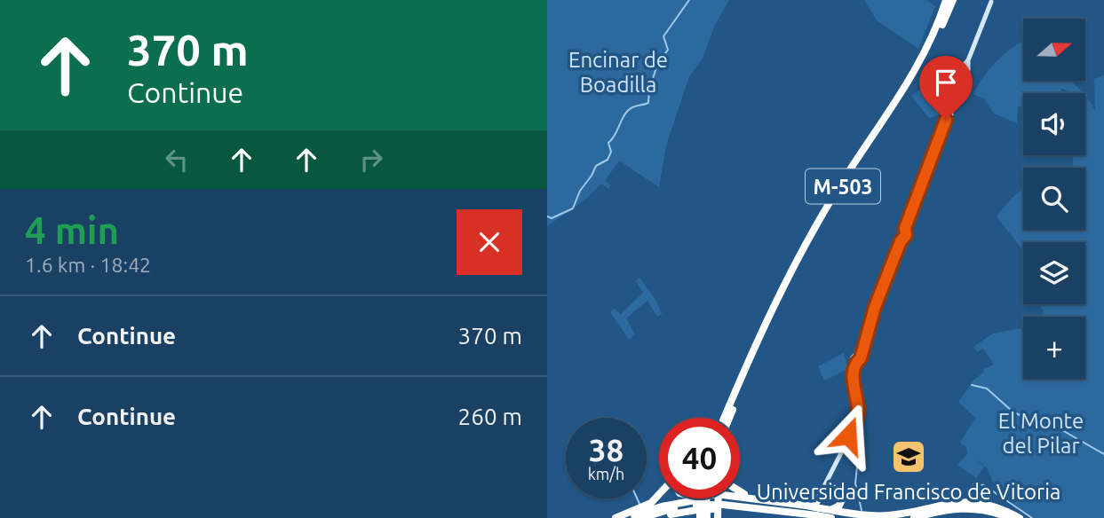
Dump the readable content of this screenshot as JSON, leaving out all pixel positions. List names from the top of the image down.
{
  "streets": {
    "highway": ["M-503"]
  },
  "parks": ["Encinar de Boadilla", "El Monte del Pilar"],
  "places": {
    "school or university": ["Universidad Francisco de Vitoria"]
  },
  "north": "right",
  "page": {
    "turn": ["370 m", "Continue"],
    "map_buttons": "+",
    "heading": ["4 min", "1.6 km · 18:42"],
    "list": [
      {
        "name": "Continue",
        "value": "370 m"
      },
      {
        "name": "Continue",
        "value": "260 m"
      }
    ],
    "speed": "38 km/h",
    "limit": "40"
  }
}
